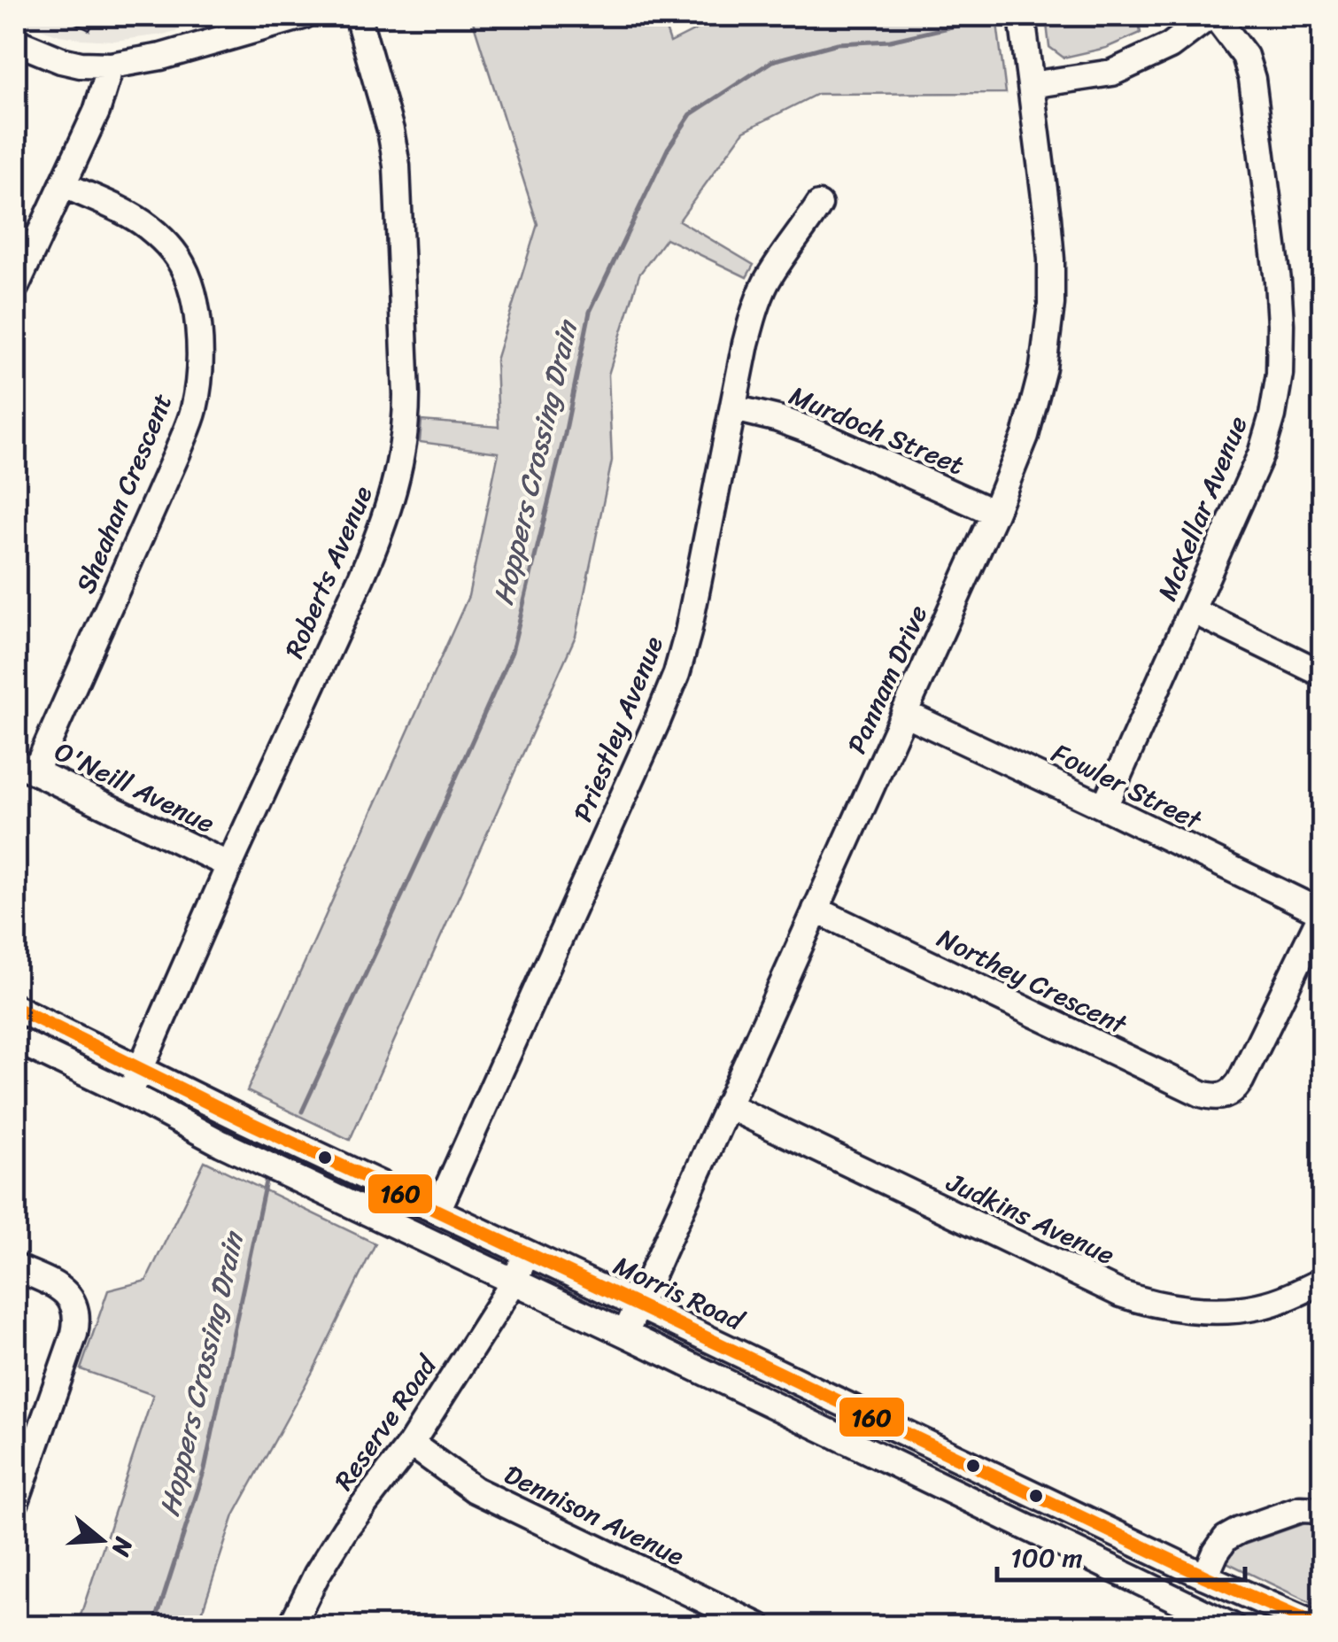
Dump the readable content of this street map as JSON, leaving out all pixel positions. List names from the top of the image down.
{
  "streets": {
    "street": [
      "Murdoch Street",
      "Sheahan Crescent",
      "McKellar Avenue",
      "Roberts Avenue",
      "Pannam Drive",
      "Priestley Avenue",
      "Fowler Street",
      "O'Neill Avenue",
      "Northey Crescent",
      "Judkins Avenue",
      "Morris Road",
      "Reserve Road",
      "Dennison Avenue"
    ]
  },
  "crossings": [
    ["Murdoch Street", "Pannam Drive"],
    ["Murdoch Street", "Priestley Avenue"],
    ["Sheahan Crescent", "O'Neill Avenue"],
    ["McKellar Avenue", "Fowler Street"],
    ["Roberts Avenue", "O'Neill Avenue"],
    ["Roberts Avenue", "Morris Road"],
    ["Pannam Drive", "Fowler Street"],
    ["Pannam Drive", "Northey Crescent"],
    ["Pannam Drive", "Judkins Avenue"],
    ["Pannam Drive", "Morris Road"],
    ["Priestley Avenue", "Morris Road"],
    ["Fowler Street", "Northey Crescent"],
    ["Morris Road", "Reserve Road"],
    ["Reserve Road", "Dennison Avenue"]
  ],
  "water": ["Hoppers Crossing Drain"],
  "lines": ["transit line 160"],
  "scale_bar": "100 m",
  "north": "right"
}
